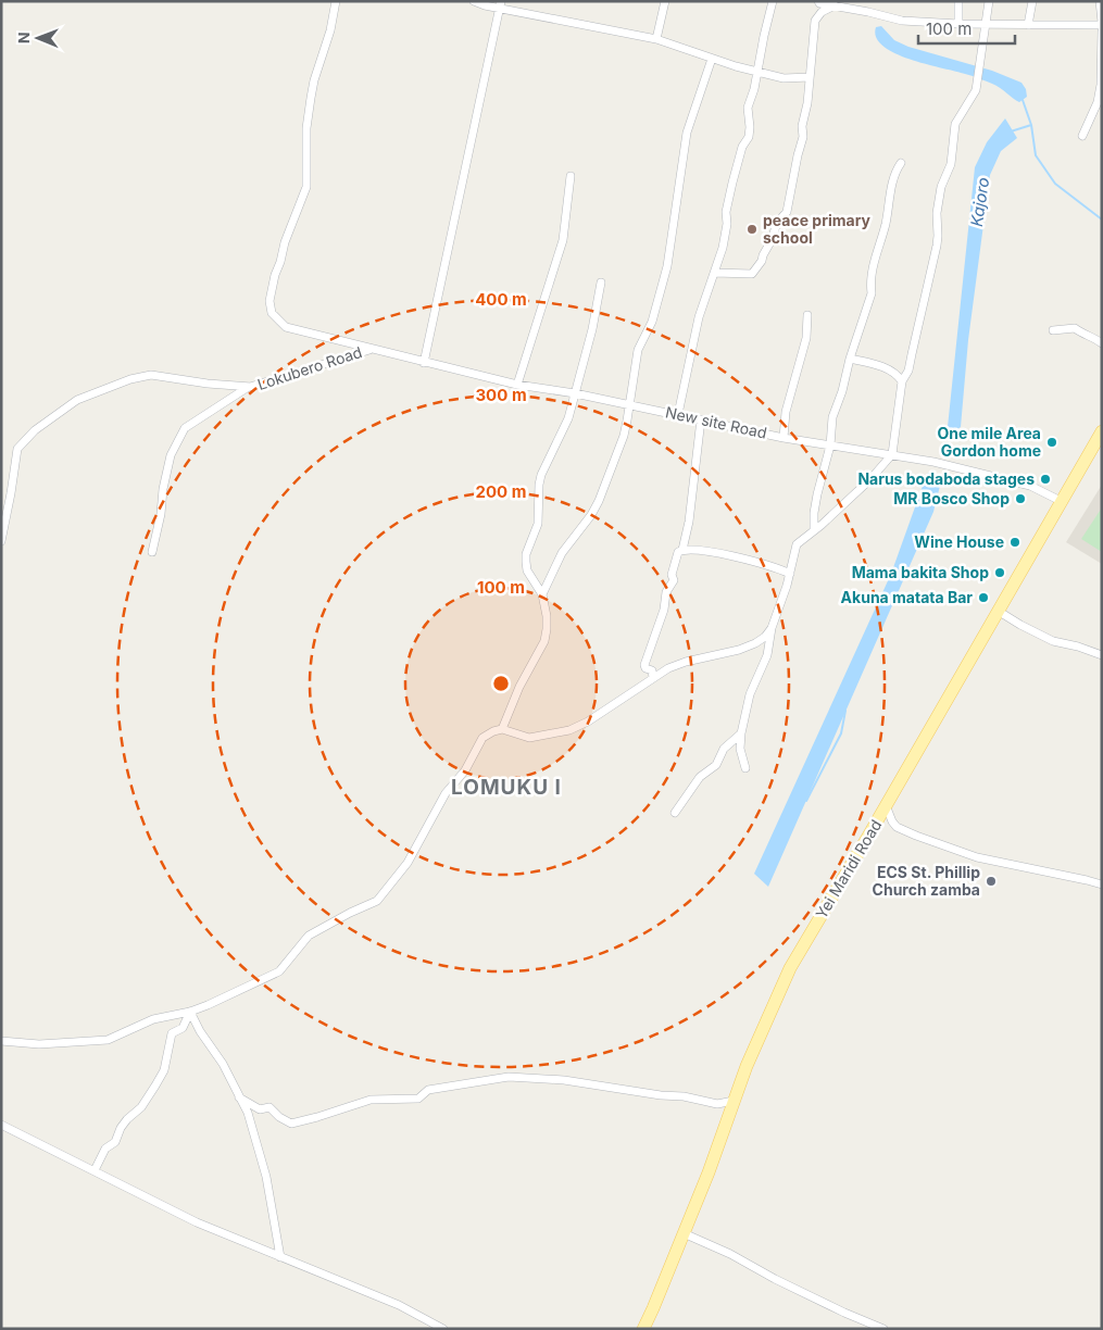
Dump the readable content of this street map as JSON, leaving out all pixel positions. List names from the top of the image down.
{
  "streets": {
    "main road": ["Yei Maridi Road"],
    "street": ["Lokubero Road", "New site Road"]
  },
  "crossings": [
    ["Lokubero Road", "New site Road"],
    ["New site Road", "Yei Maridi Road"]
  ],
  "districts": ["LOMUKU I"],
  "water": ["Kajoro"],
  "places": [
    "peace primary school",
    "One mile Area Gordon home",
    "Narus bodaboda stages",
    "MR Bosco Shop",
    "Wine House",
    "Mama bakita Shop",
    "Akuna matata Bar",
    "ECS St. Phillip Church zamba"
  ],
  "scale_bar": "100 m",
  "north": "left",
  "rings": [
    "400 m",
    "300 m",
    "200 m",
    "100 m"
  ]
}
